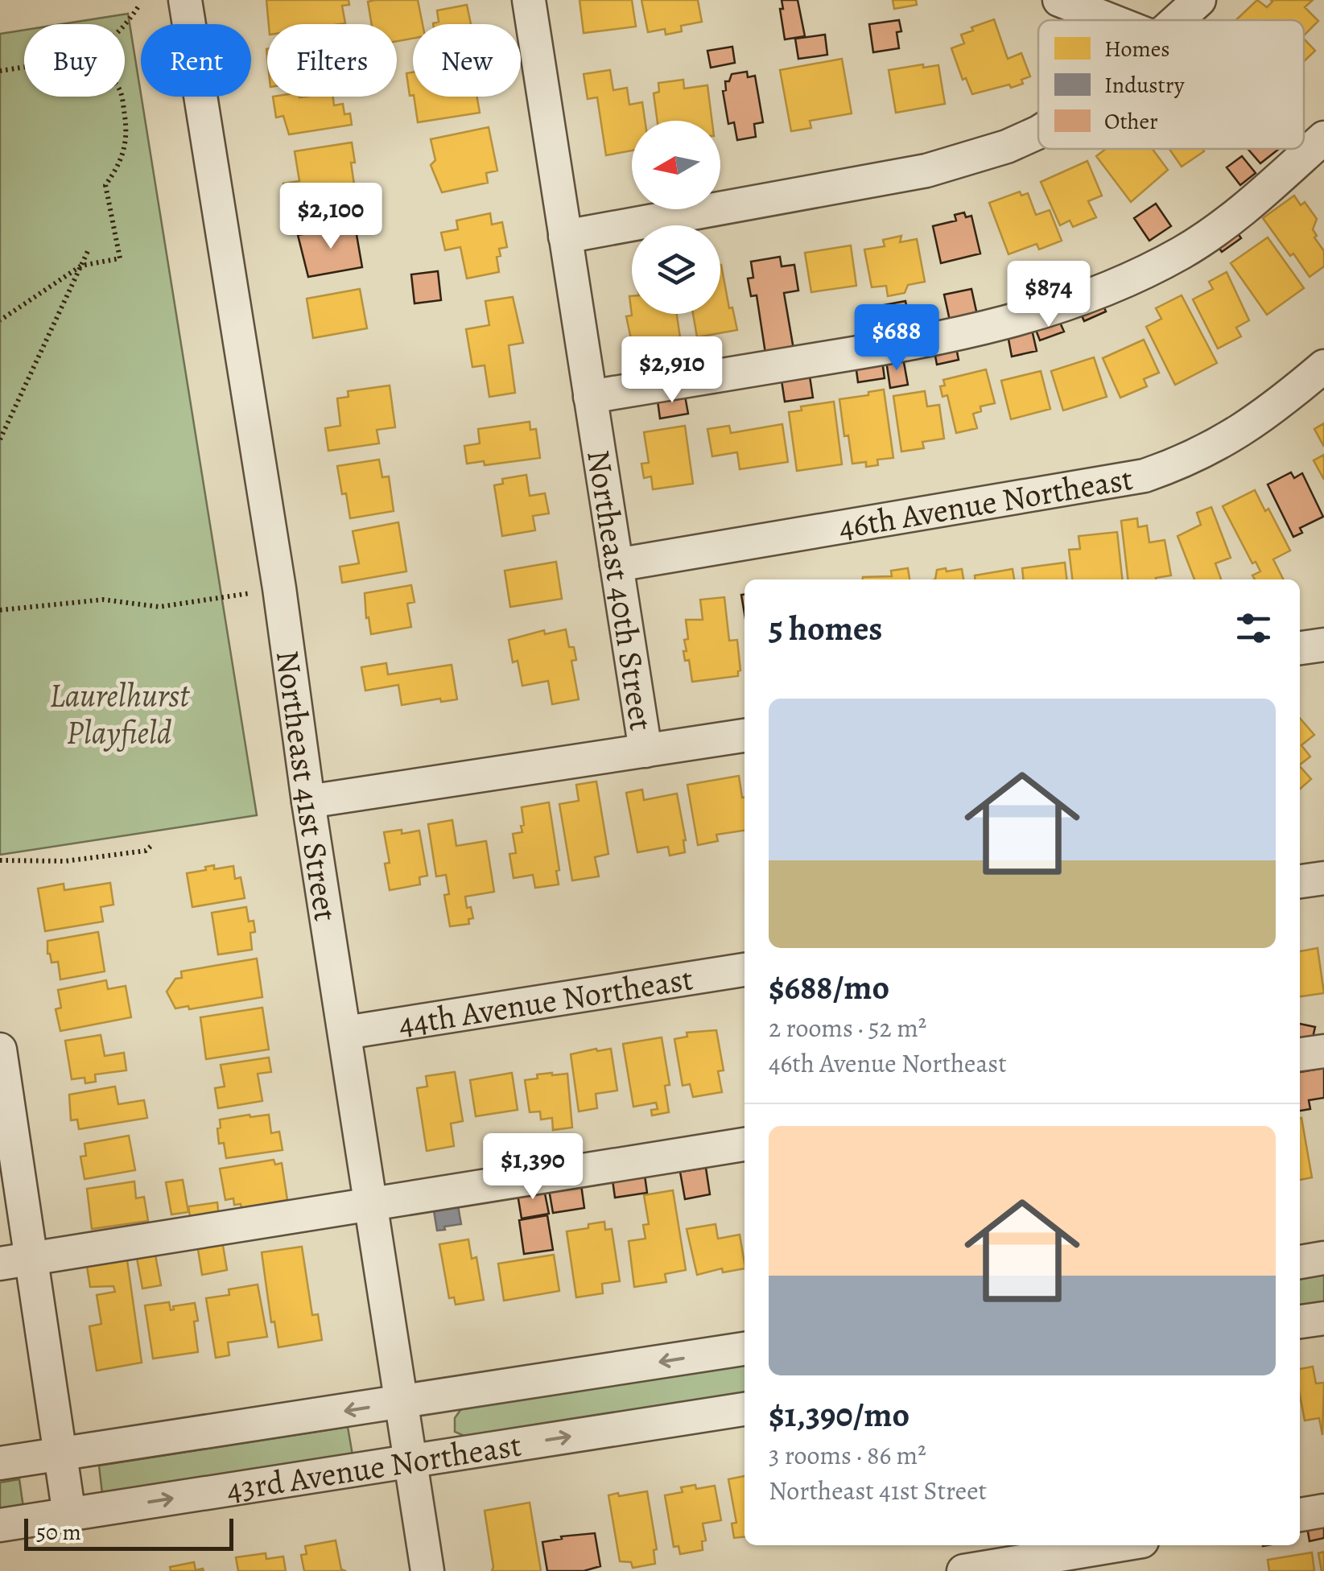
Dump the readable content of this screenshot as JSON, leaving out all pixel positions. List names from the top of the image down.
{
  "streets": {
    "street": [
      "46th Avenue Northeast",
      "Northeast 40th Street",
      "Northeast 41st Street",
      "44th Avenue Northeast",
      "43rd Avenue Northeast"
    ]
  },
  "crossings": [
    ["46th Avenue Northeast", "Northeast 40th Street"],
    ["Northeast 41st Street", "44th Avenue Northeast"],
    ["Northeast 41st Street", "43rd Avenue Northeast"]
  ],
  "parks": ["Laurelhurst Playfield"],
  "legend": ["Homes", "Industry", "Other"],
  "scale_bar": "50 m",
  "north": "left",
  "page": {
    "chip": [
      "Buy",
      "Rent",
      "Filters",
      "New"
    ],
    "price": [
      "$2,100",
      "$874",
      "$688",
      "$2,910",
      "$1,390"
    ],
    "heading": "5 homes",
    "list": [
      {
        "name": "$688/mo",
        "note": "2 rooms · 52 m² · 46th Avenue Northeast"
      },
      {
        "name": "$1,390/mo",
        "note": "3 rooms · 86 m² · Northeast 41st Street"
      }
    ],
    "scale": "50 m"
  }
}
